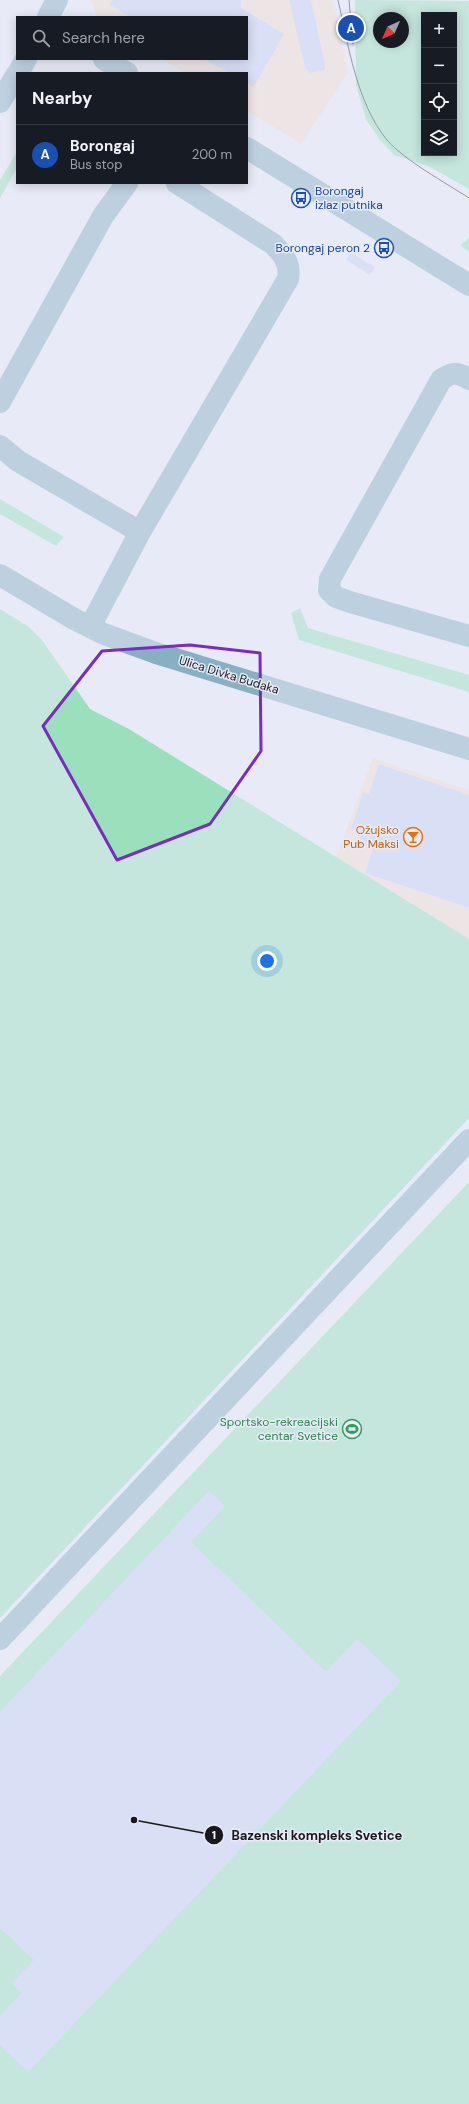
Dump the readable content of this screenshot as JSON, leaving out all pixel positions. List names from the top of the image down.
{
  "streets": {
    "street": ["Ulica Divka Budaka"]
  },
  "places": {
    "bus stop": ["Borongaj izlaz putnika", "Borongaj peron 2"],
    "bar": ["Ožujsko Pub Maksi"],
    "sports": ["Sportsko-rekreacijski centar Svetice"],
    "other": ["Bazenski kompleks Svetice"]
  },
  "north": "bottom left",
  "page": {
    "map_buttons": ["+", "−"],
    "pins": "A",
    "search": "Search here",
    "heading": "Nearby",
    "list": [
      {
        "mark": "A",
        "name": "Borongaj",
        "note": "Bus stop",
        "value": "200 m"
      }
    ]
  }
}
